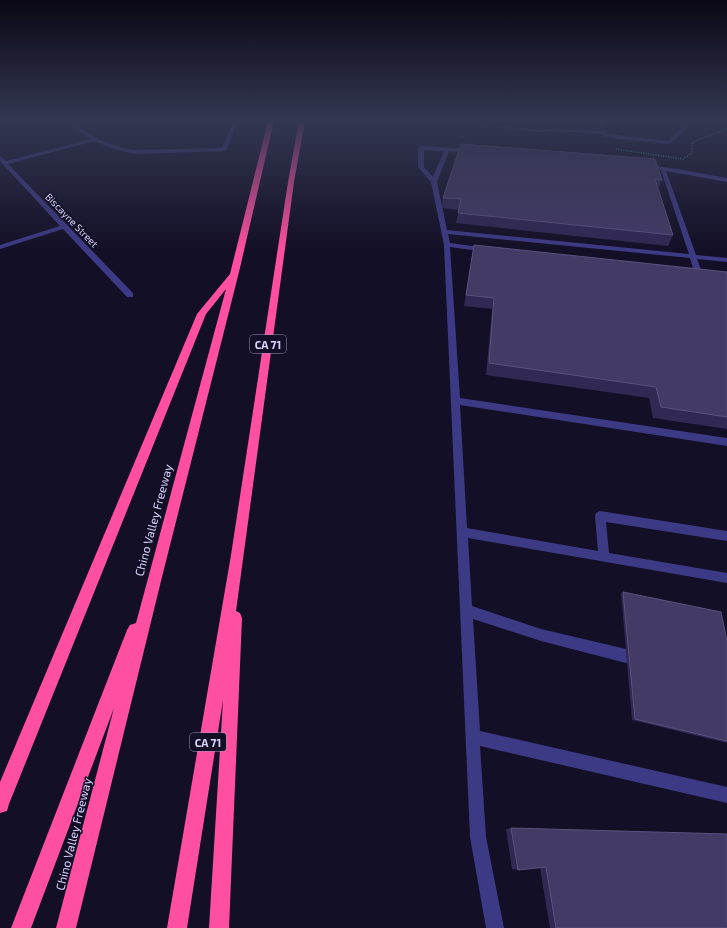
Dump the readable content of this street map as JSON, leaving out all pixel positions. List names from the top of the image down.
{
  "streets": {
    "highway": ["CA 71", "Chino Valley Freeway"],
    "street": ["Biscayne Street"]
  }
}
